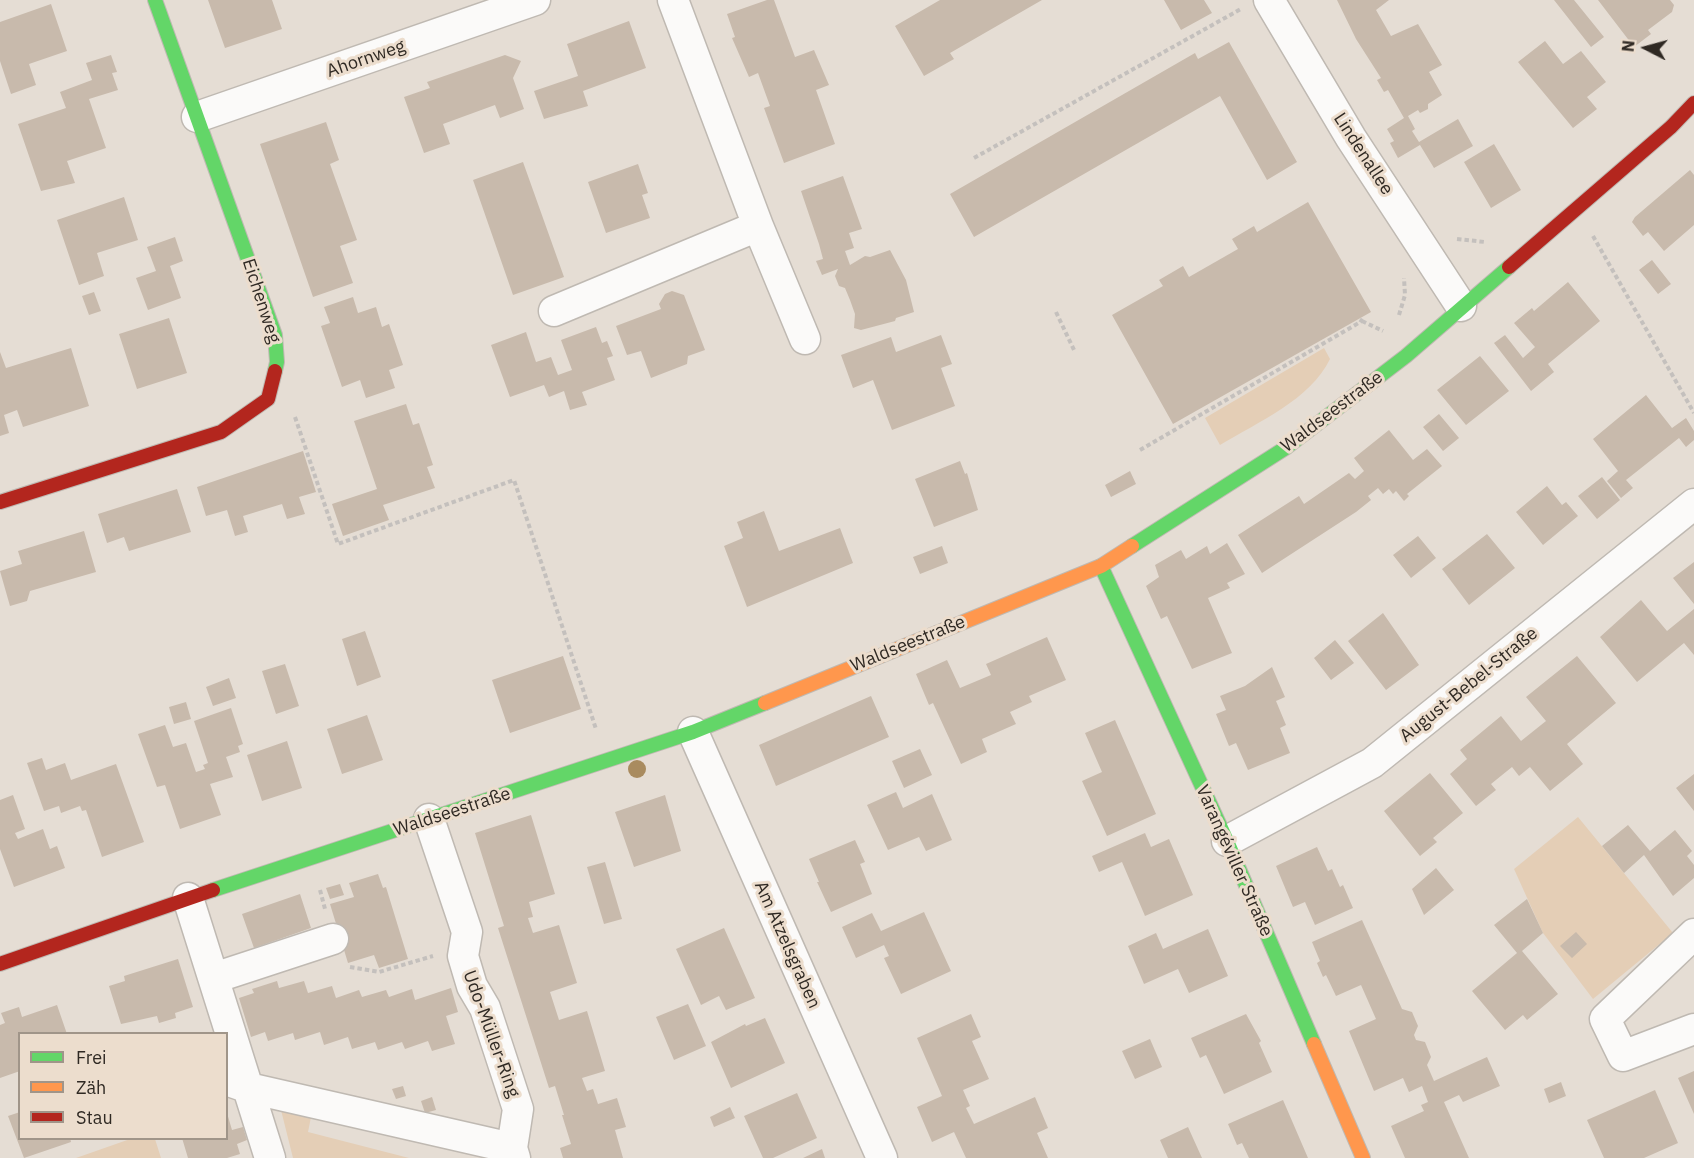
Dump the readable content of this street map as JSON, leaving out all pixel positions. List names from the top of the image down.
{
  "streets": {
    "street": [
      "Ahornweg",
      "Lindenallee",
      "Eichenweg",
      "Waldseestraße",
      "August-Bebel-Straße",
      "Varangéviller Straße",
      "Am Atzelsgraben",
      "Udo-Müller-Ring"
    ]
  },
  "crossings": [
    ["Ahornweg", "Eichenweg"],
    ["Lindenallee", "Waldseestraße"],
    ["Waldseestraße", "Varangéviller Straße"],
    ["Waldseestraße", "Am Atzelsgraben"],
    ["Waldseestraße", "Udo-Müller-Ring"],
    ["August-Bebel-Straße", "Varangéviller Straße"]
  ],
  "legend": ["Frei", "Zäh", "Stau"],
  "north": "left"
}
